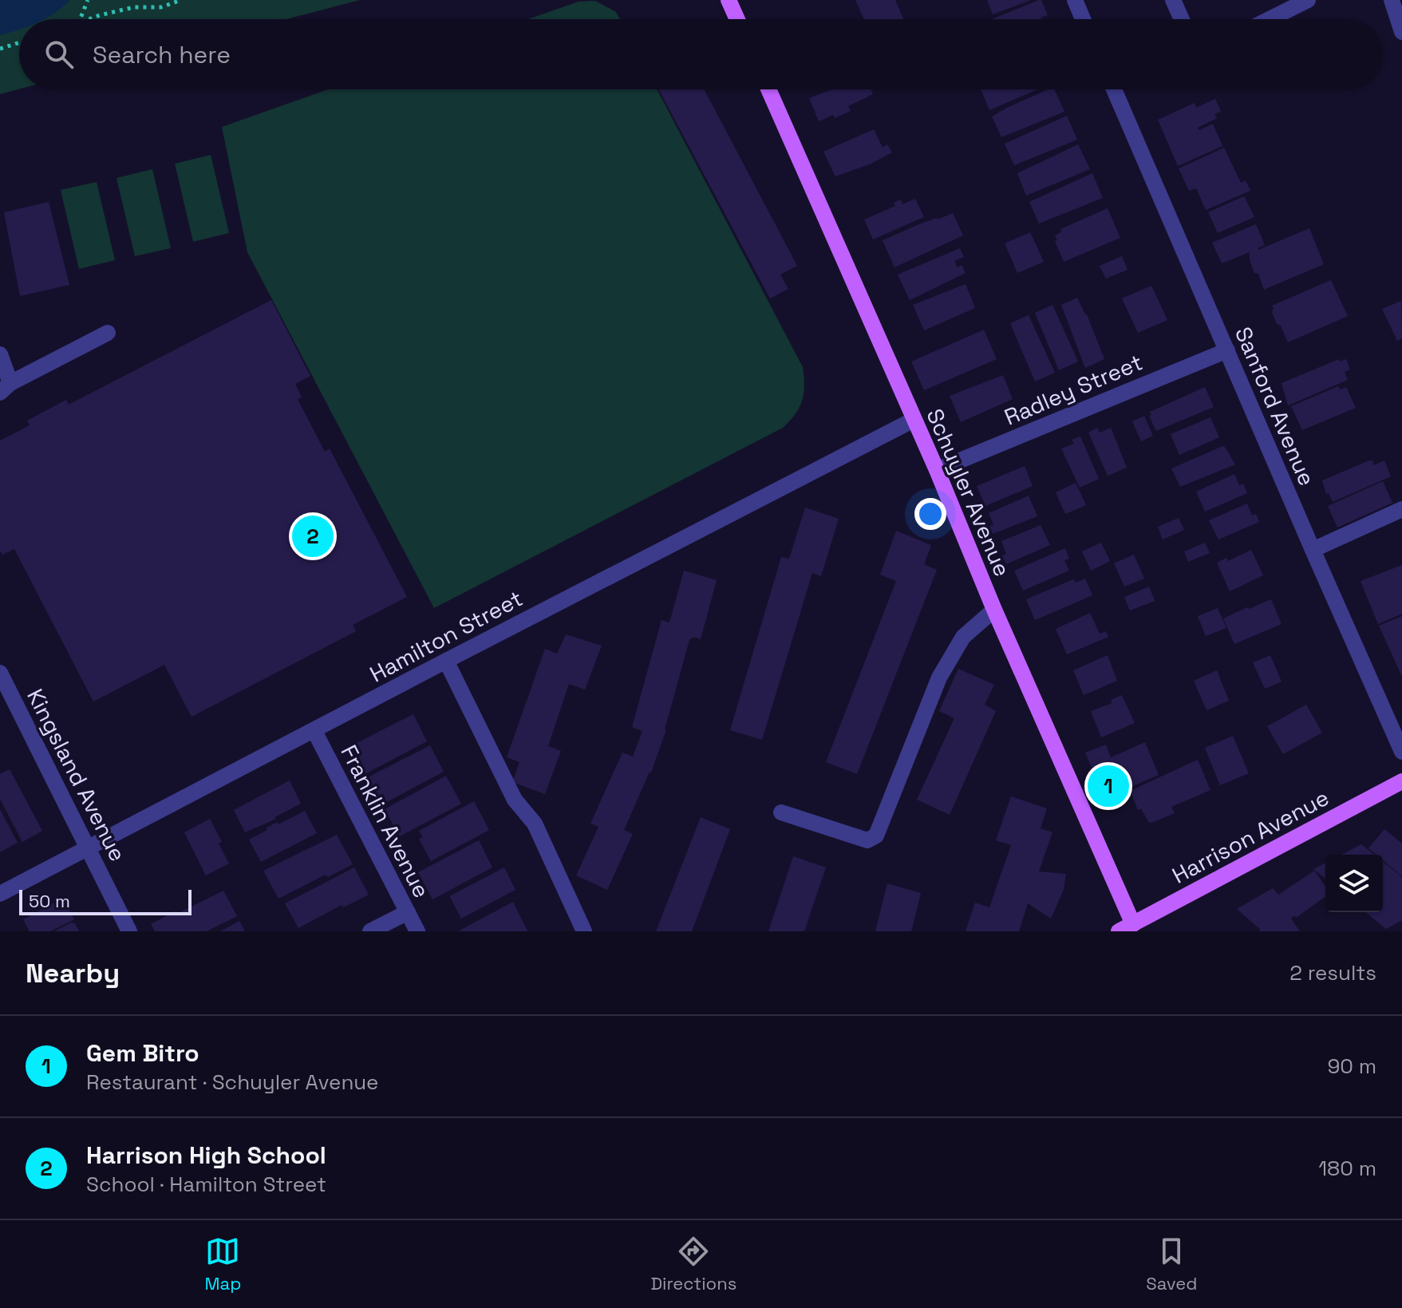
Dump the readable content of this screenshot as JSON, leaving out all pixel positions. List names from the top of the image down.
{
  "streets": {
    "main road": ["Schuyler Avenue", "Harrison Avenue"],
    "street": [
      "Radley Street",
      "Sanford Avenue",
      "Hamilton Street",
      "Kingsland Avenue",
      "Franklin Avenue"
    ]
  },
  "crossings": [
    ["Radley Street", "Sanford Avenue"],
    ["Radley Street", "Schuyler Avenue"],
    ["Schuyler Avenue", "Hamilton Street"],
    ["Schuyler Avenue", "Harrison Avenue"],
    ["Hamilton Street", "Kingsland Avenue"],
    ["Hamilton Street", "Franklin Avenue"]
  ],
  "scale_bar": "50 m",
  "page": {
    "search": "Search here",
    "pins": ["2", "1"],
    "scale": "50 m",
    "heading": ["Nearby", "2 results"],
    "list": [
      {
        "mark": "1",
        "name": "Gem Bitro",
        "note": "Restaurant · Schuyler Avenue",
        "value": "90 m"
      },
      {
        "mark": "2",
        "name": "Harrison High School",
        "note": "School · Hamilton Street",
        "value": "180 m"
      }
    ],
    "nav": ["Map", "Directions", "Saved"]
  }
}
